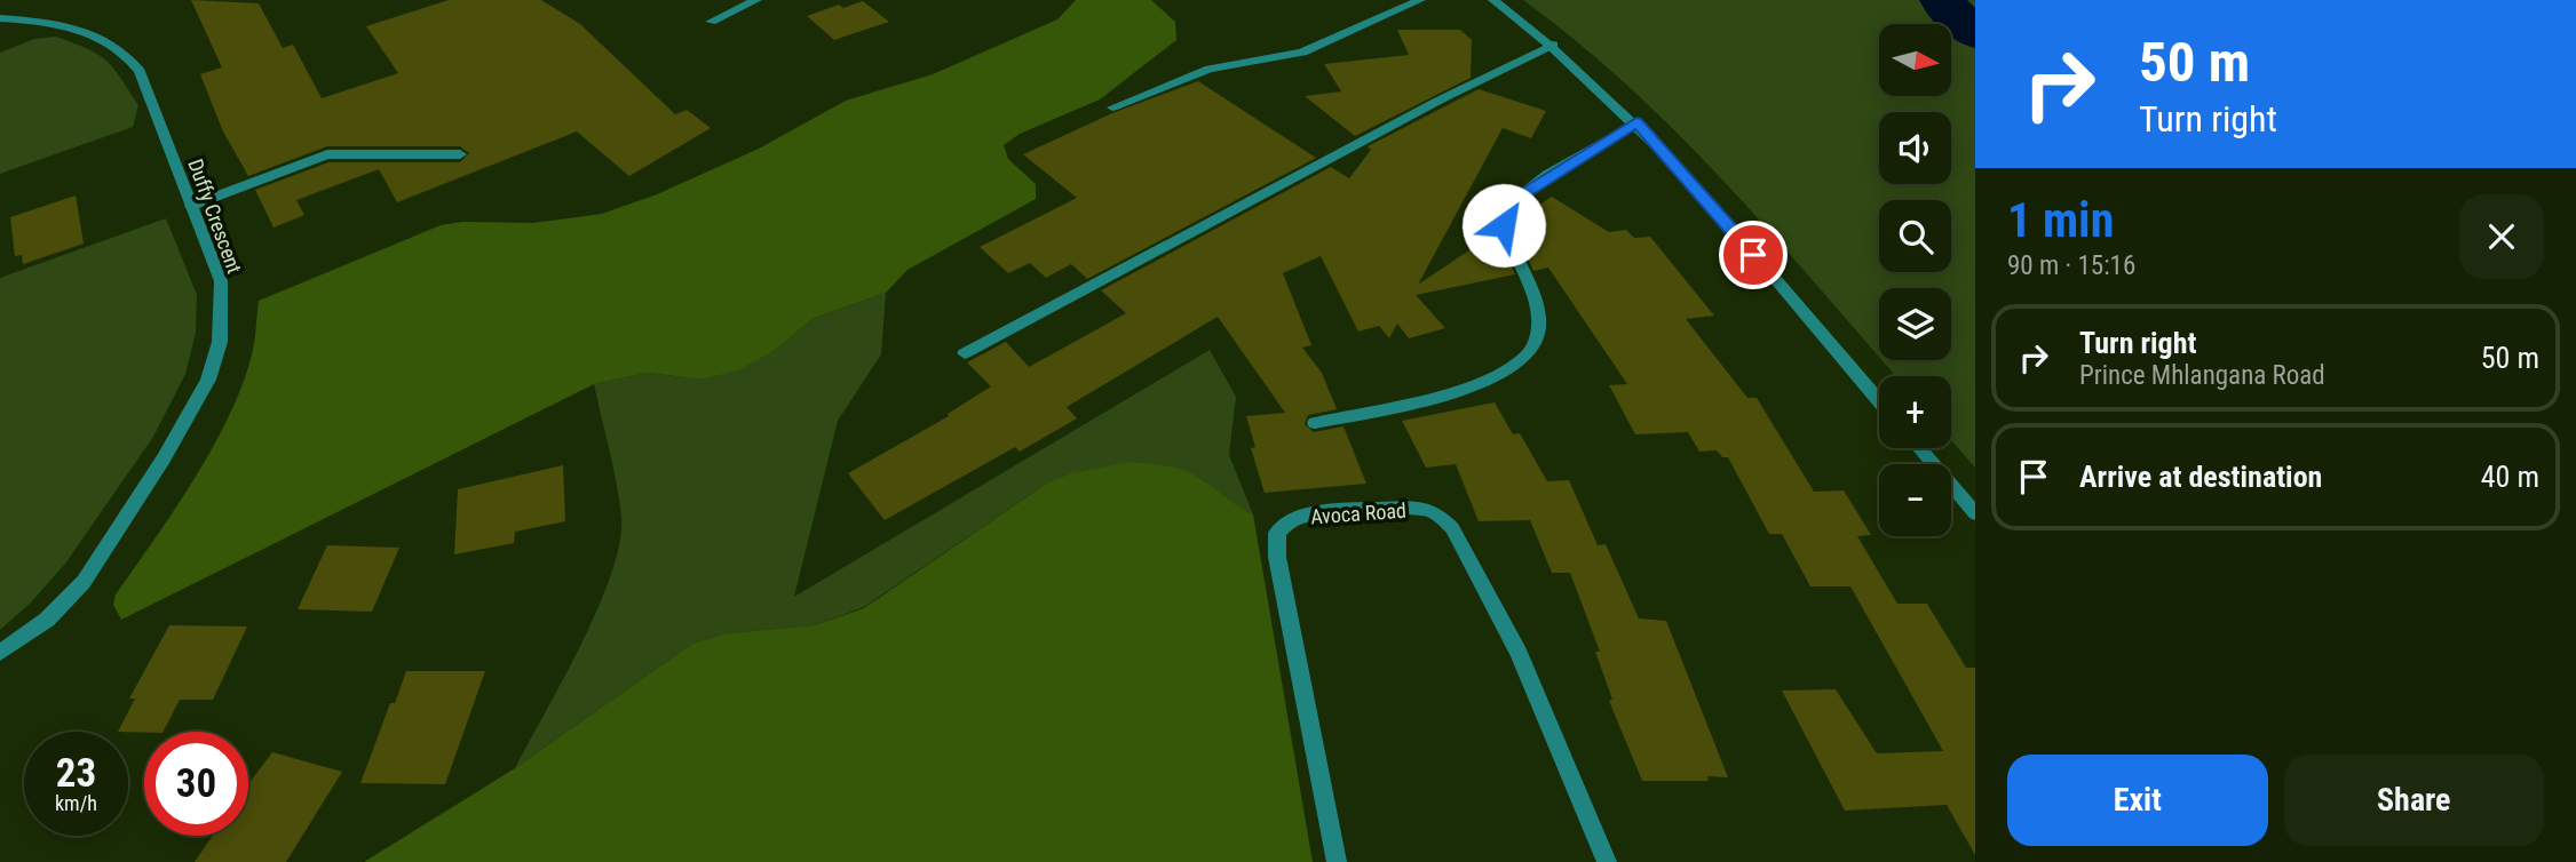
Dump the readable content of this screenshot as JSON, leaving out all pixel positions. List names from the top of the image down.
{
  "streets": {
    "street": ["Duffy Crescent", "Avoca Road"]
  },
  "north": "right",
  "page": {
    "turn": ["50 m", "Turn right"],
    "map_buttons": ["+", "−"],
    "heading": ["1 min", "90 m · 15:16"],
    "list": [
      {
        "name": "Turn right",
        "note": "Prince Mhlangana Road",
        "value": "50 m"
      },
      {
        "name": "Arrive at destination",
        "value": "40 m"
      }
    ],
    "speed": "23 km/h",
    "limit": "30",
    "buttons": ["Exit", "Share"]
  }
}
